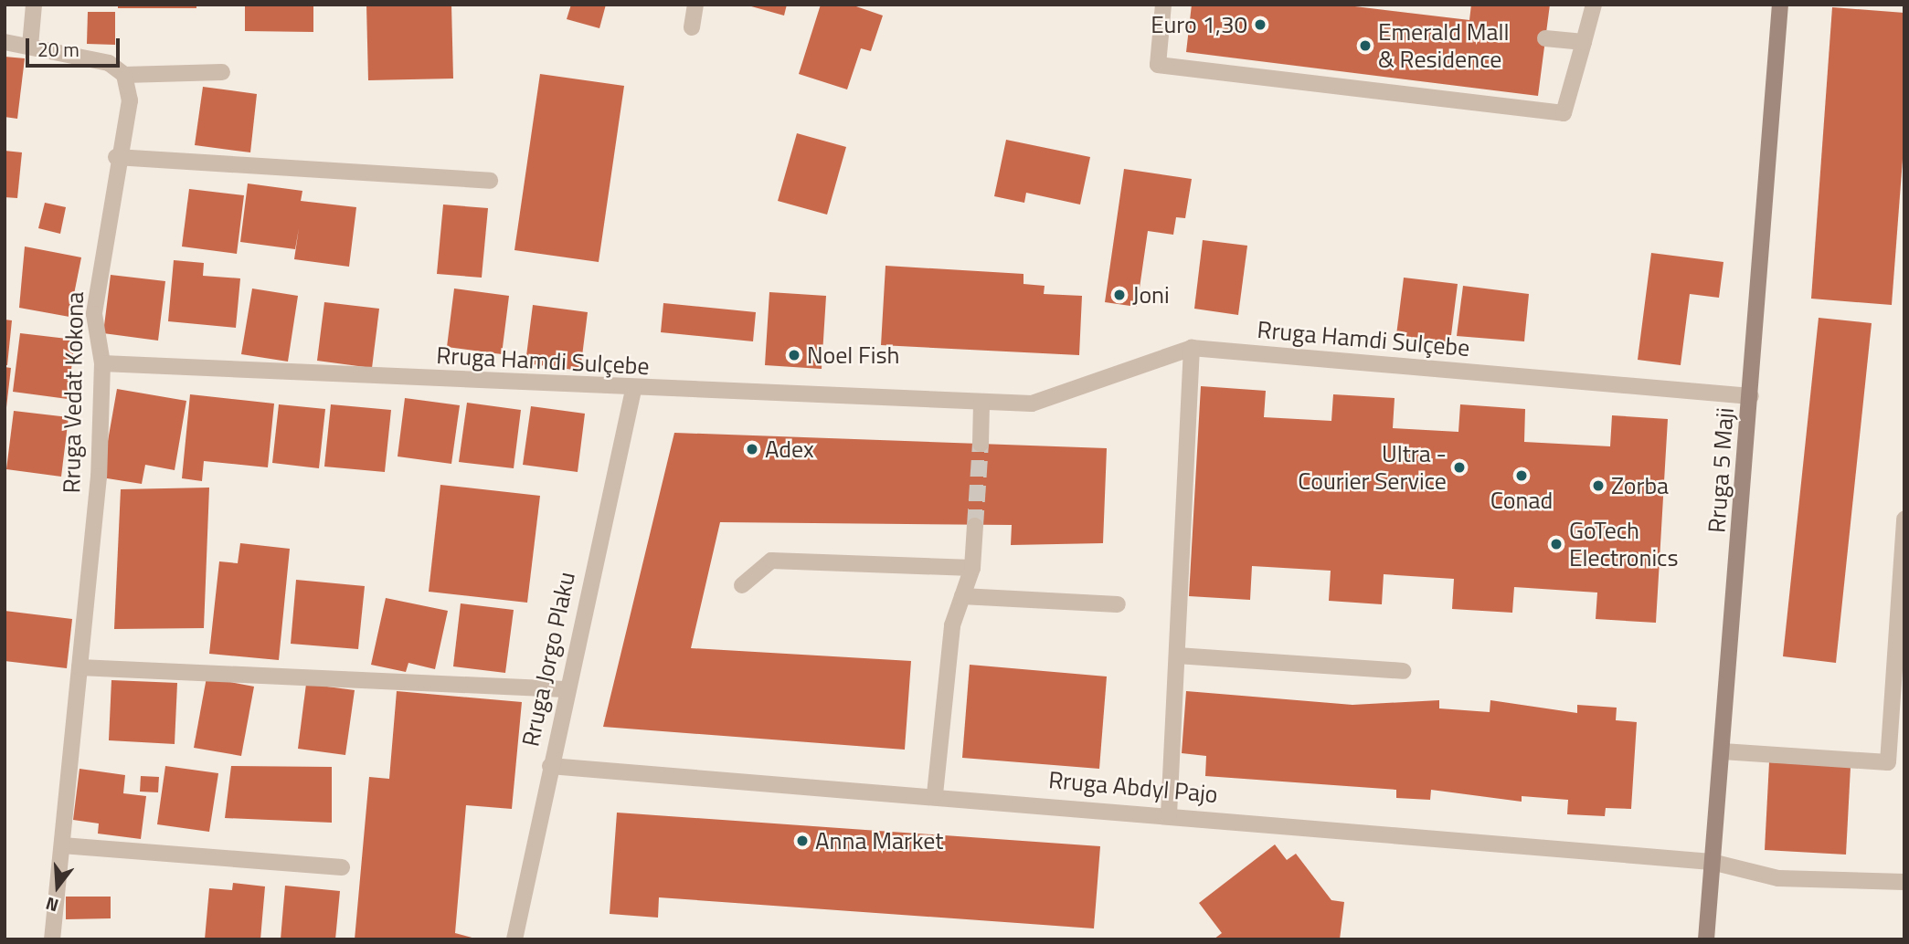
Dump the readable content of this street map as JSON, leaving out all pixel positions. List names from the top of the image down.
{
  "streets": {
    "main road": ["Rruga 5 Maji"],
    "street": [
      "Rruga Hamdi Sulçebe",
      "Rruga Vedat Kokona",
      "Rruga Jorgo Plaku",
      "Rruga Abdyl Pajo"
    ]
  },
  "crossings": [
    ["Rruga Hamdi Sulçebe", "Rruga Vedat Kokona"],
    ["Rruga Hamdi Sulçebe", "Rruga 5 Maji"],
    ["Rruga Hamdi Sulçebe", "Rruga Jorgo Plaku"],
    ["Rruga 5 Maji", "Rruga Abdyl Pajo"],
    ["Rruga Jorgo Plaku", "Rruga Abdyl Pajo"]
  ],
  "places": [
    "Euro 1,30",
    "Emerald Mall & Residence",
    "Joni",
    "Noel Fish",
    "Adex",
    "Ultra - Courier Service",
    "Conad",
    "Zorba",
    "GoTech Electronics",
    "Anna Market"
  ],
  "scale_bar": "20 m",
  "north": "bottom"
}
